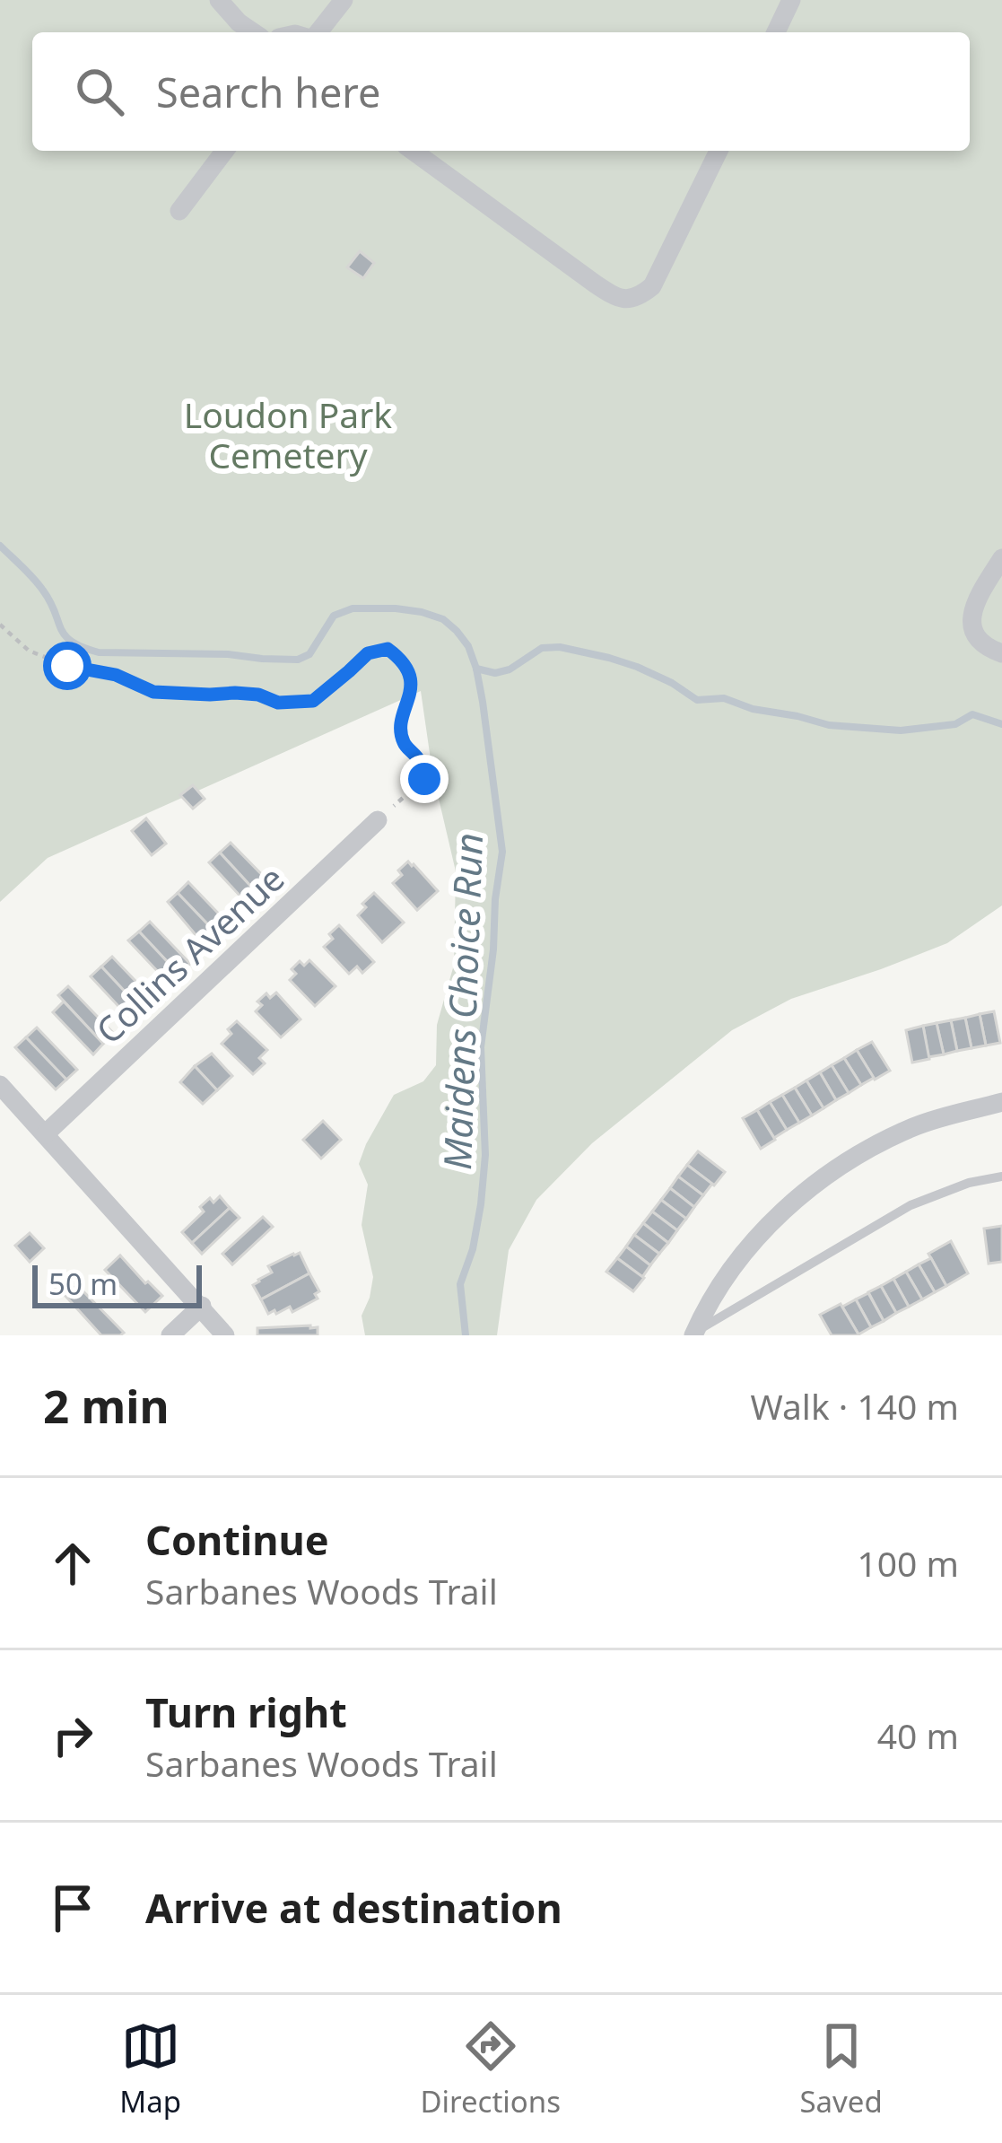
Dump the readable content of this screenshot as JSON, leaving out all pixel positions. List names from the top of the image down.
{
  "streets": {
    "street": ["Collins Avenue"]
  },
  "water": ["Maidens Choice Run"],
  "parks": ["Loudon Park Cemetery"],
  "scale_bar": "50 m",
  "page": {
    "search": "Search here",
    "scale": "50 m",
    "heading": ["2 min", "Walk · 140 m"],
    "list": [
      ["Continue", "Sarbanes Woods Trail", "100 m"],
      ["Turn right", "Sarbanes Woods Trail", "40 m"],
      "Arrive at destination"
    ],
    "nav": ["Map", "Directions", "Saved"]
  }
}
